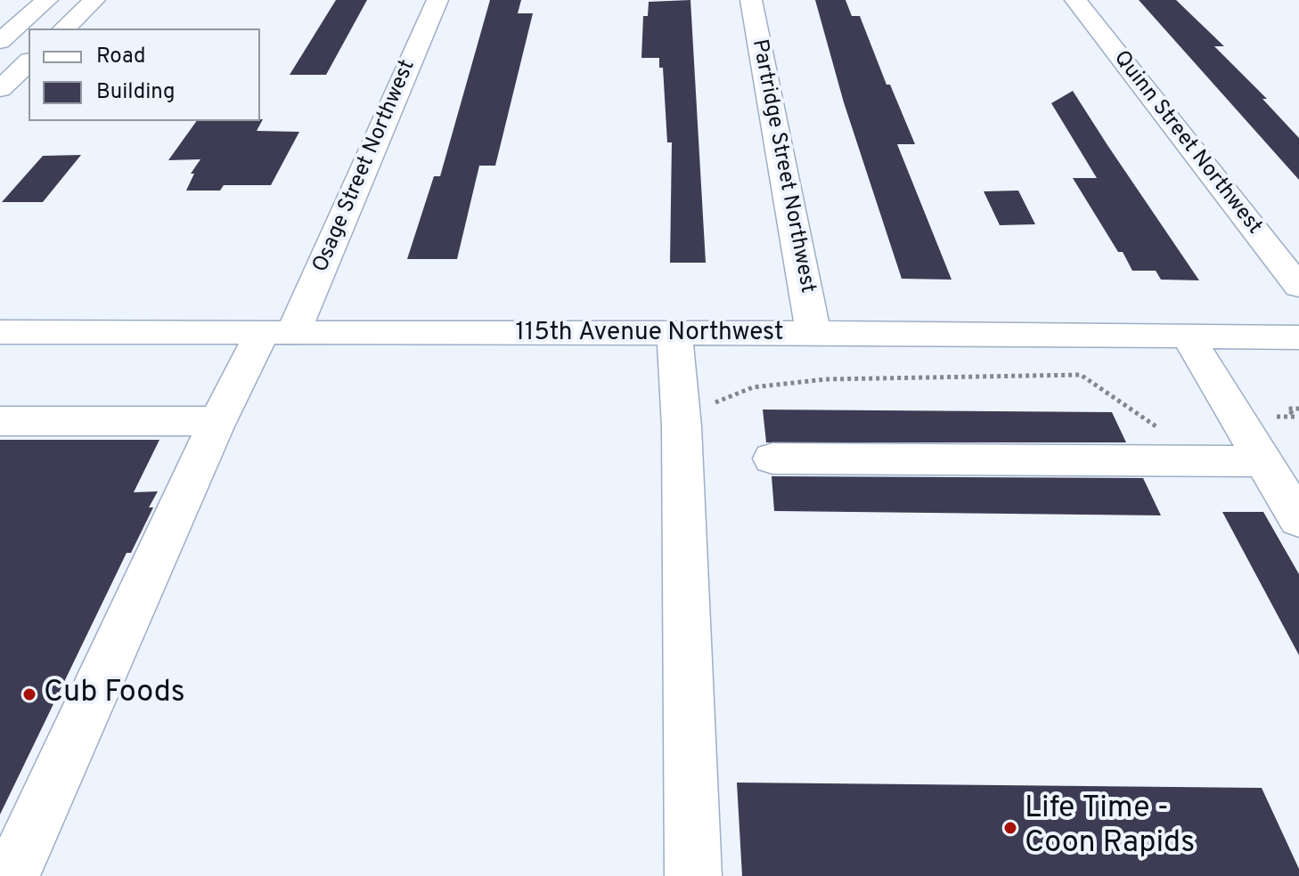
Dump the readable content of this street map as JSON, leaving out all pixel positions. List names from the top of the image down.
{
  "streets": {
    "street": [
      "Quinn Street Northwest",
      "Osage Street Northwest",
      "Partridge Street Northwest",
      "115th Avenue Northwest"
    ]
  },
  "crossings": [
    ["Osage Street Northwest", "115th Avenue Northwest"],
    ["Partridge Street Northwest", "115th Avenue Northwest"]
  ],
  "places": ["Cub Foods", "Life Time - Coon Rapids"],
  "legend": ["Road", "Building"]
}
